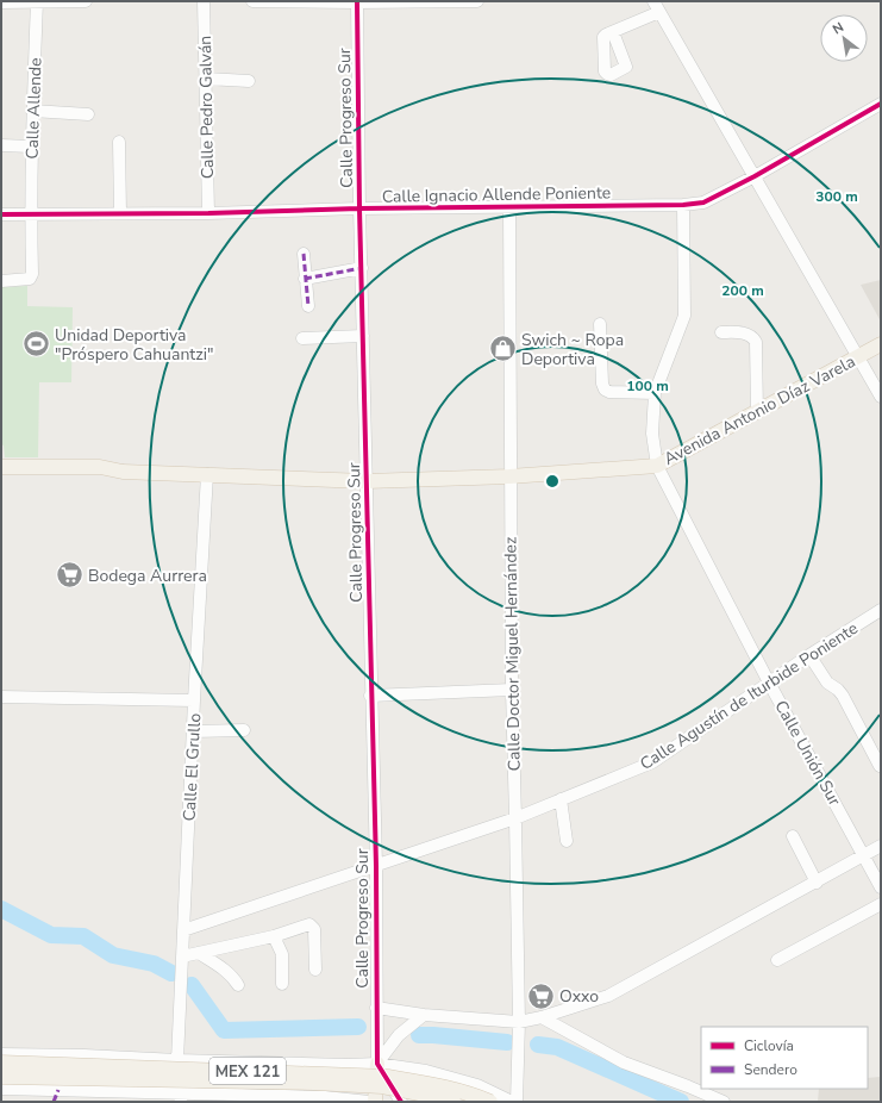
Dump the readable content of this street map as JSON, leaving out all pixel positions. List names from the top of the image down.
{
  "streets": {
    "main road": ["Avenida Antonio Díaz Varela", "MEX 121"],
    "street": [
      "Calle Pedro Galván",
      "Calle Allende",
      "Calle Progreso Sur",
      "Calle Ignacio Allende Poniente",
      "Calle Doctor Miguel Hernández",
      "Calle Agustín de Iturbide Poniente",
      "Calle Unión Sur",
      "Calle El Grullo"
    ]
  },
  "crossings": [
    ["Calle Pedro Galván", "Calle Ignacio Allende Poniente"],
    ["Calle Allende", "Calle Ignacio Allende Poniente"],
    ["Calle Progreso Sur", "Calle Ignacio Allende Poniente"],
    ["Calle Progreso Sur", "Avenida Antonio Díaz Varela"],
    ["Calle Progreso Sur", "Calle Agustín de Iturbide Poniente"],
    ["Calle Ignacio Allende Poniente", "Calle Doctor Miguel Hernández"],
    ["Calle Ignacio Allende Poniente", "Calle Unión Sur"],
    ["Avenida Antonio Díaz Varela", "Calle Doctor Miguel Hernández"],
    ["Avenida Antonio Díaz Varela", "Calle Unión Sur"],
    ["Avenida Antonio Díaz Varela", "Calle El Grullo"],
    ["Calle Doctor Miguel Hernández", "Calle Agustín de Iturbide Poniente"],
    ["Calle Agustín de Iturbide Poniente", "Calle Unión Sur"],
    ["Calle Agustín de Iturbide Poniente", "Calle El Grullo"]
  ],
  "places": {
    "sports": ["Unidad Deportiva \"Próspero Cahuantzi\""],
    "shop": ["Swich ~ Ropa Deportiva"],
    "supermarket": ["Bodega Aurrera", "Oxxo"]
  },
  "legend": ["Ciclovía", "Sendero"],
  "north": "top left",
  "rings": ["300 m", "200 m", "100 m"]
}
